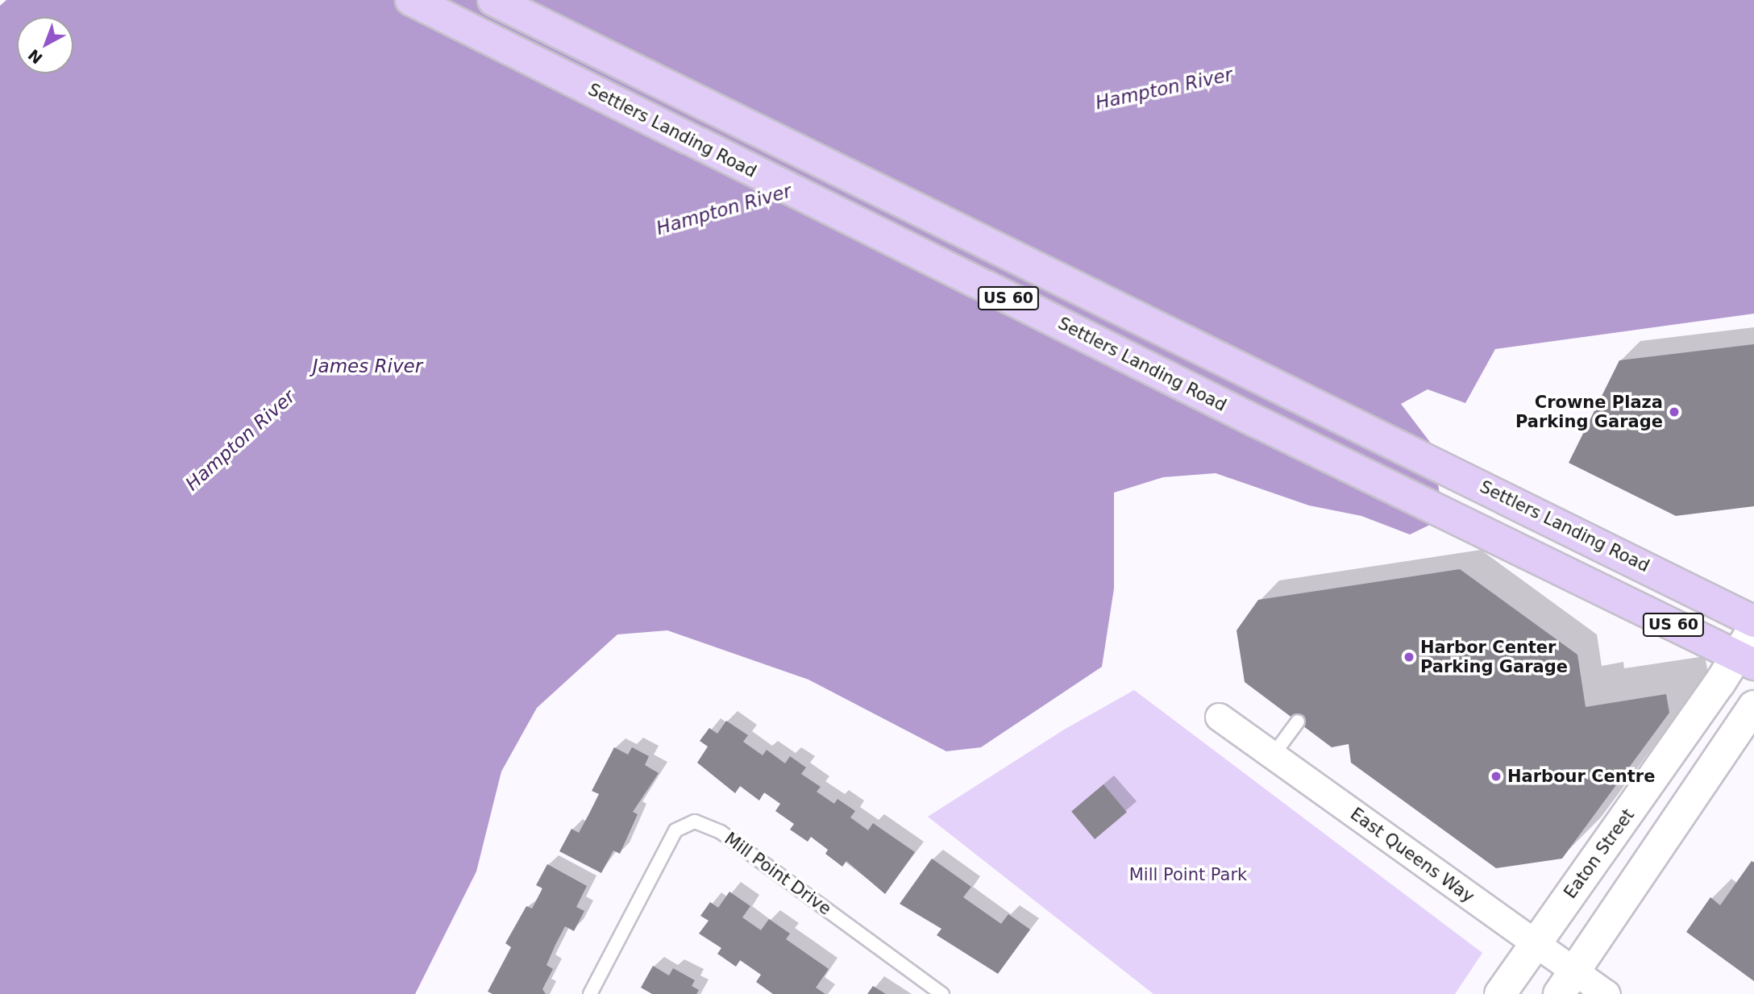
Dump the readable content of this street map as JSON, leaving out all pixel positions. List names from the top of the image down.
{
  "streets": {
    "main road": ["Settlers Landing Road", "US 60", "Eaton Street"],
    "street": ["East Queens Way"],
    "lane": ["Mill Point Drive"]
  },
  "crossings": [
    ["Settlers Landing Road", "Eaton Street"],
    ["Eaton Street", "East Queens Way"]
  ],
  "water": ["Hampton River", "James River"],
  "parks": ["Mill Point Park"],
  "places": ["Crowne Plaza Parking Garage", "Harbor Center Parking Garage", "Harbour Centre"],
  "north": "bottom left"
}
